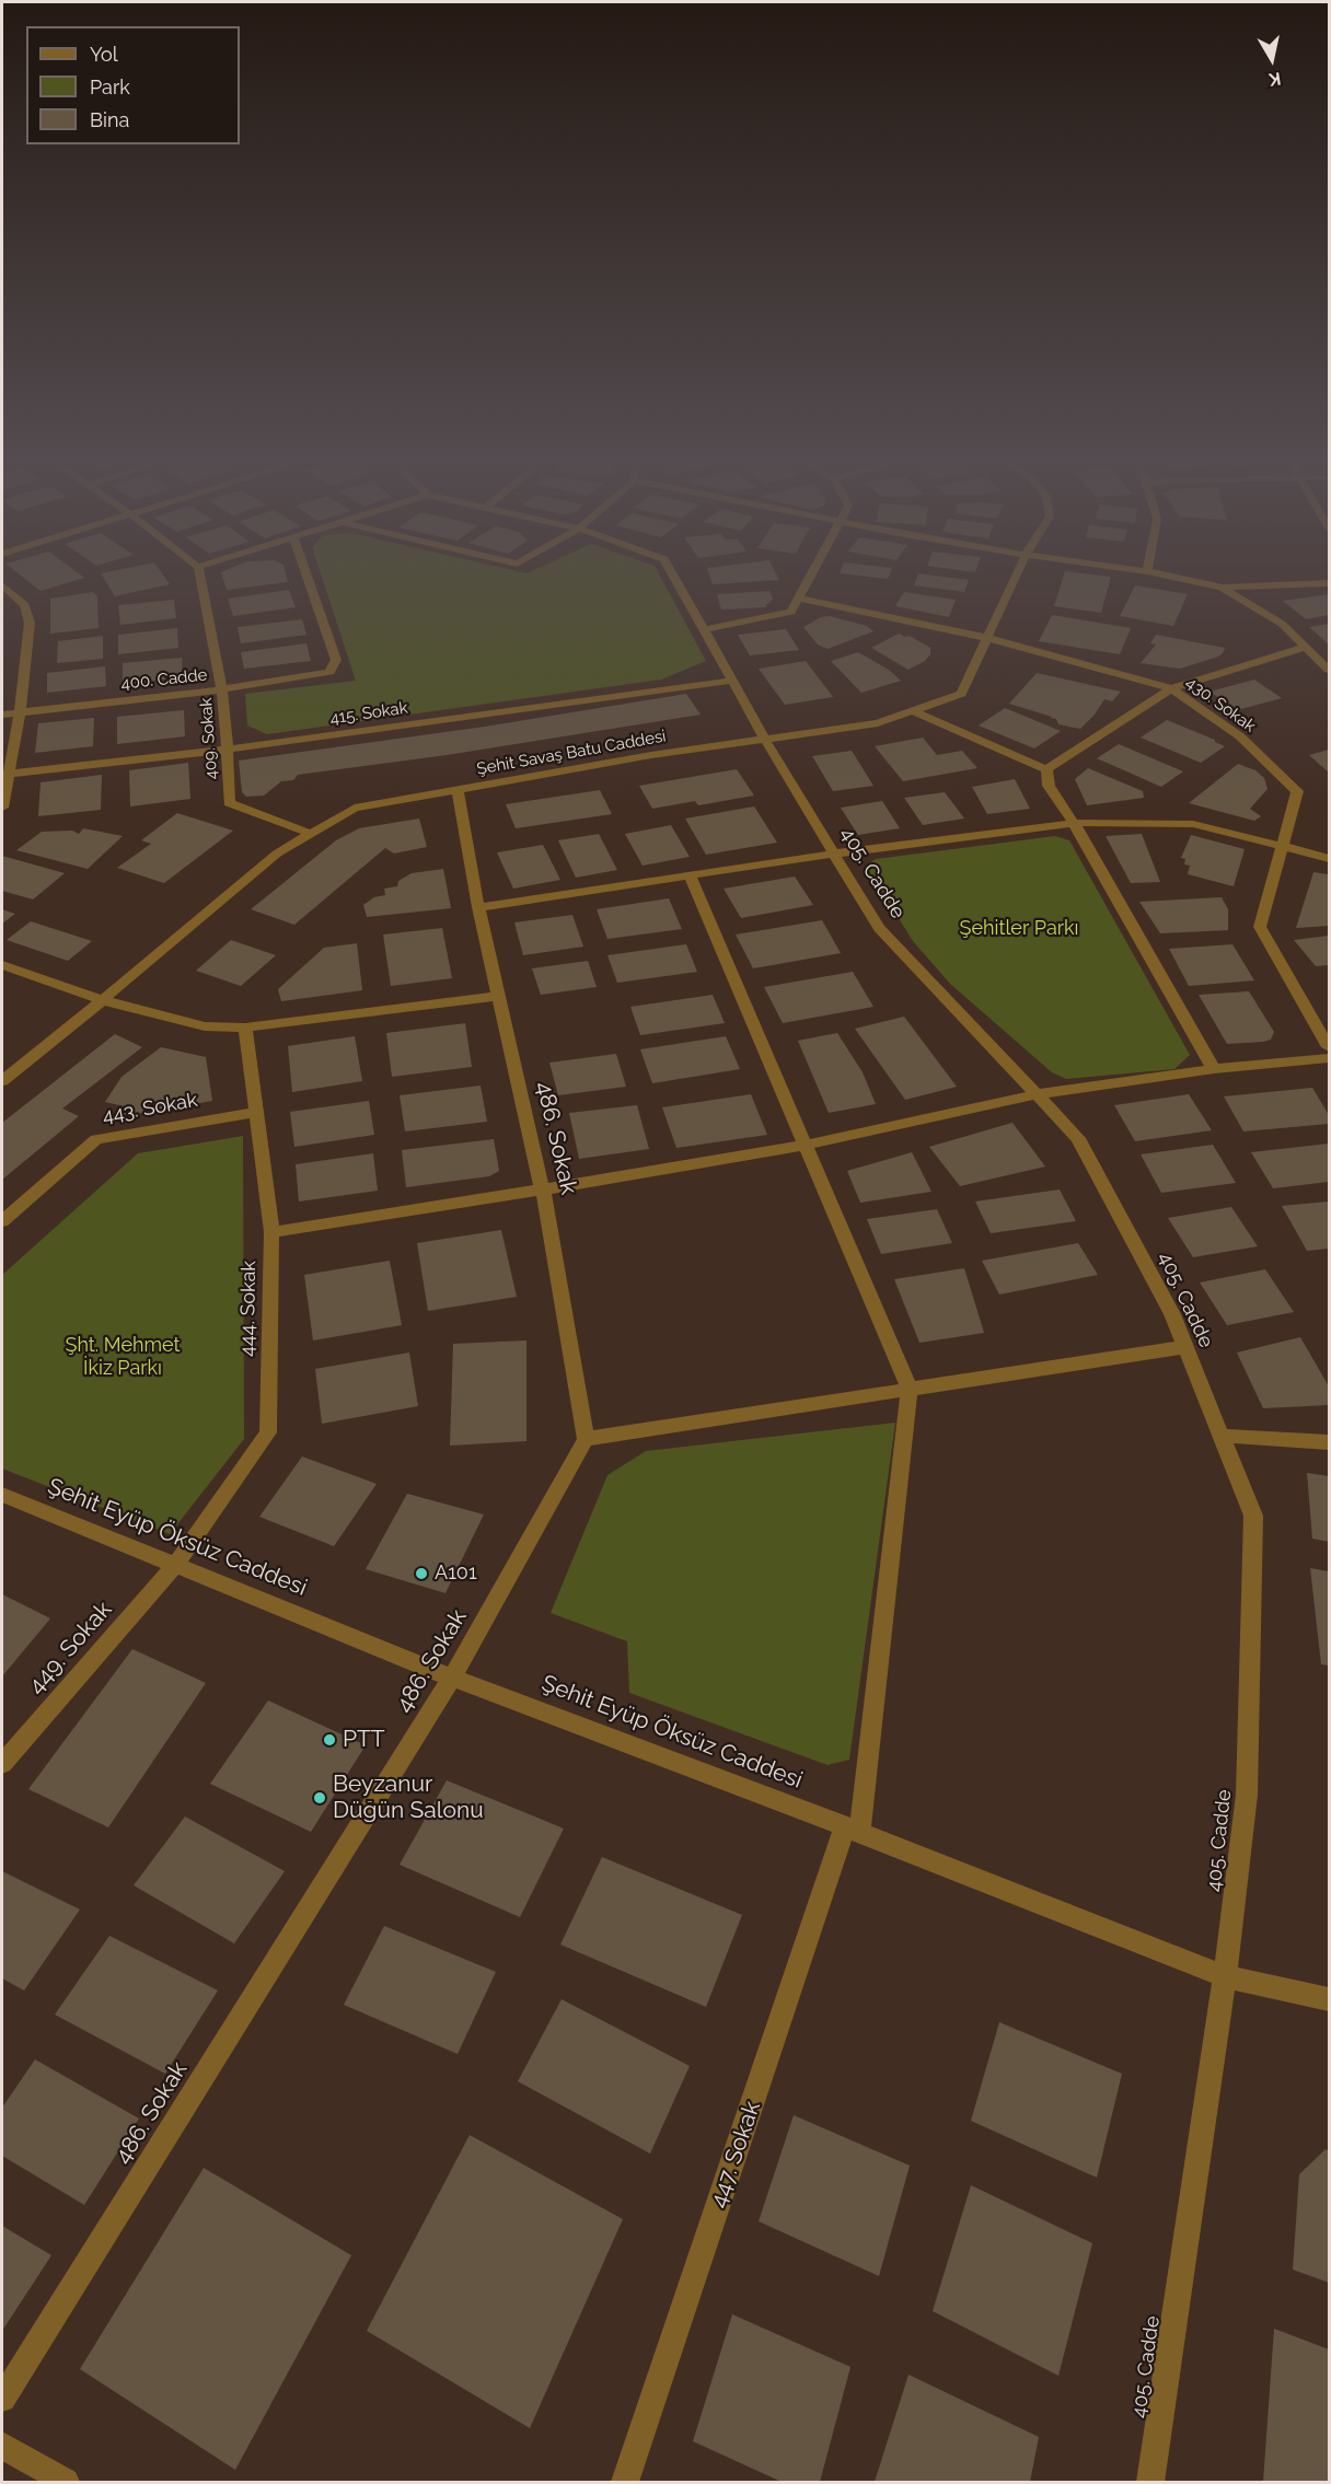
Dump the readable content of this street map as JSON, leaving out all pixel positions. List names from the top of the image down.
{
  "streets": {
    "street": [
      "400. Cadde",
      "430. Sokak",
      "415. Sokak",
      "409. Sokak",
      "Şehit Savaş Batu Caddesi",
      "405. Cadde",
      "443. Sokak",
      "486. Sokak",
      "444. Sokak",
      "Şehit Eyüp Öksüz Caddesi",
      "449. Sokak",
      "447. Sokak"
    ]
  },
  "crossings": [
    ["400. Cadde", "409. Sokak"],
    ["430. Sokak", "Şehit Savaş Batu Caddesi"],
    ["415. Sokak", "409. Sokak"],
    ["415. Sokak", "405. Cadde"],
    ["409. Sokak", "Şehit Savaş Batu Caddesi"],
    ["Şehit Savaş Batu Caddesi", "405. Cadde"],
    ["Şehit Savaş Batu Caddesi", "486. Sokak"],
    ["405. Cadde", "Şehit Eyüp Öksüz Caddesi"],
    ["443. Sokak", "444. Sokak"],
    ["486. Sokak", "Şehit Eyüp Öksüz Caddesi"],
    ["444. Sokak", "Şehit Eyüp Öksüz Caddesi"],
    ["444. Sokak", "449. Sokak"],
    ["Şehit Eyüp Öksüz Caddesi", "449. Sokak"],
    ["Şehit Eyüp Öksüz Caddesi", "447. Sokak"]
  ],
  "parks": ["Şehitler Parkı", "Şht. Mehmet İkiz Parkı"],
  "places": ["A101", "PTT", "Beyzanur Düğün Salonu"],
  "legend": ["Yol", "Park", "Bina"],
  "north": "bottom"
}
